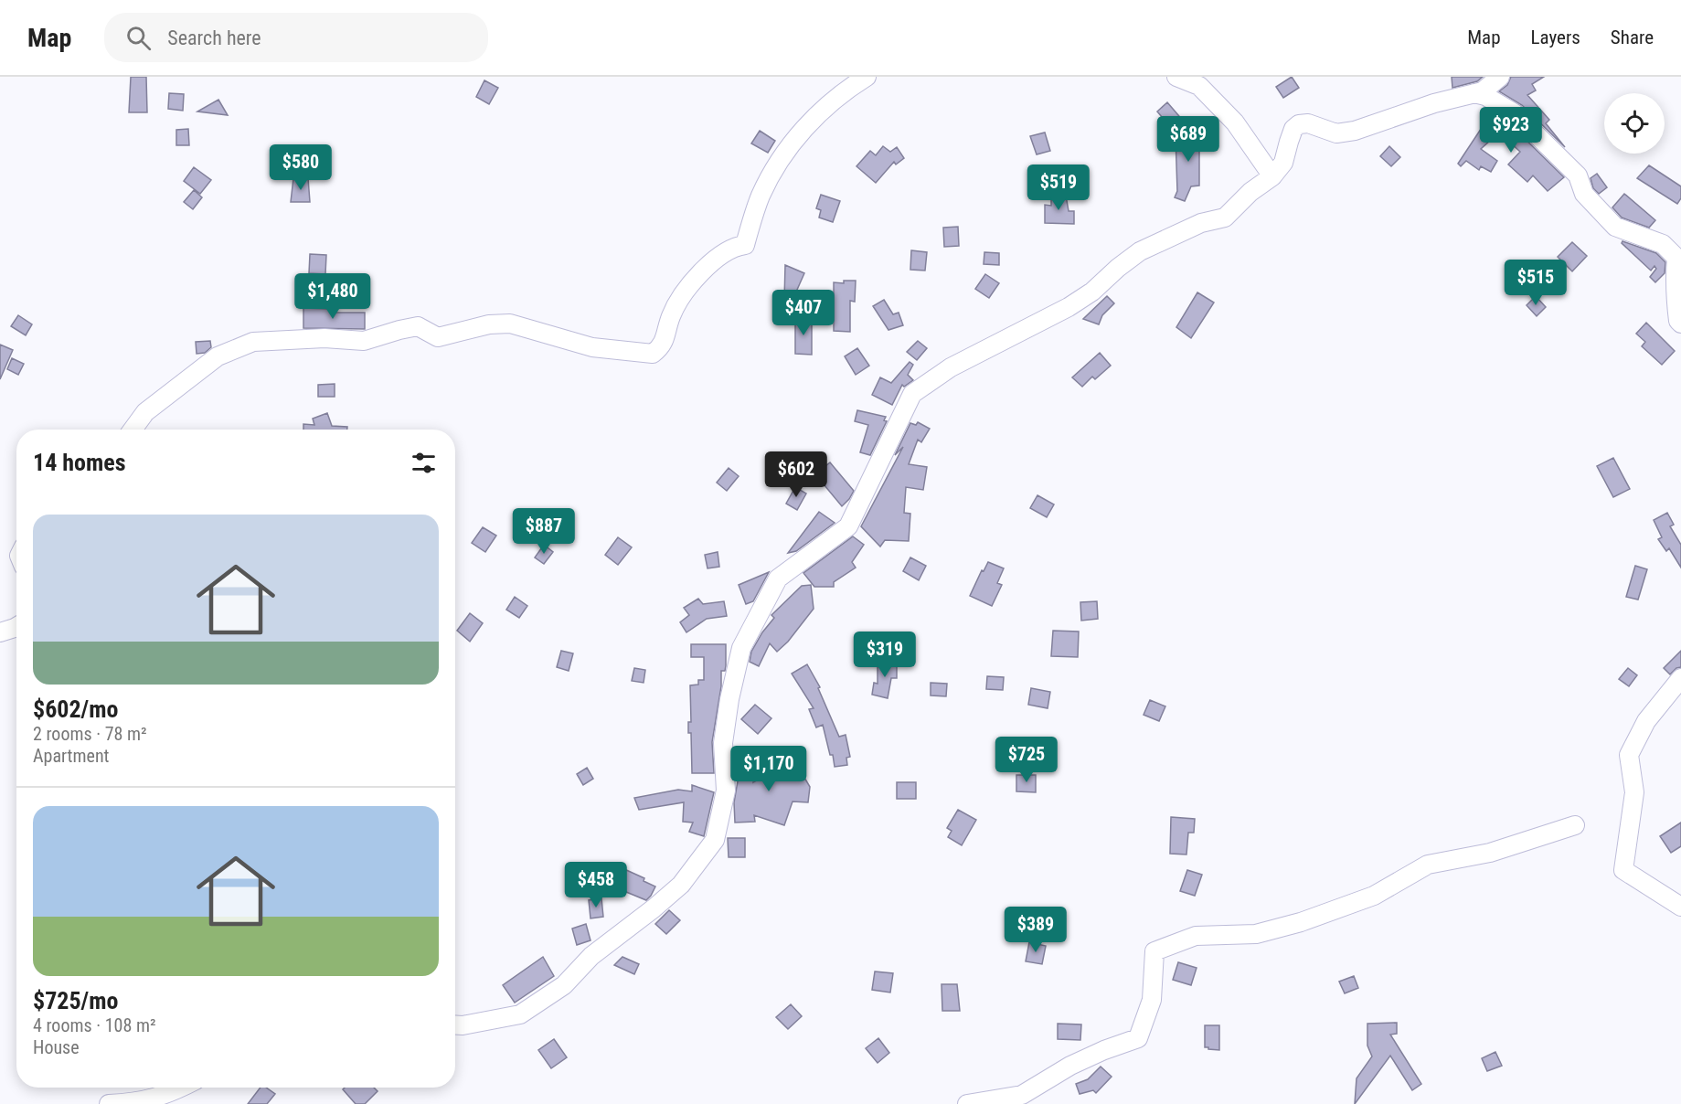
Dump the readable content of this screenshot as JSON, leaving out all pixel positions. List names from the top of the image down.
{
  "page": {
    "header": "Map",
    "search": "Search here",
    "nav": ["Map", "Layers", "Share"],
    "price": [
      "$923",
      "$689",
      "$580",
      "$519",
      "$515",
      "$1,480",
      "$407",
      "$602",
      "$887",
      "$319",
      "$725",
      "$1,170",
      "$458",
      "$389"
    ],
    "heading": "14 homes",
    "list": [
      {
        "name": "$602/mo",
        "note": "2 rooms · 78 m² · Apartment"
      },
      {
        "name": "$725/mo",
        "note": "4 rooms · 108 m² · House"
      }
    ]
  }
}
